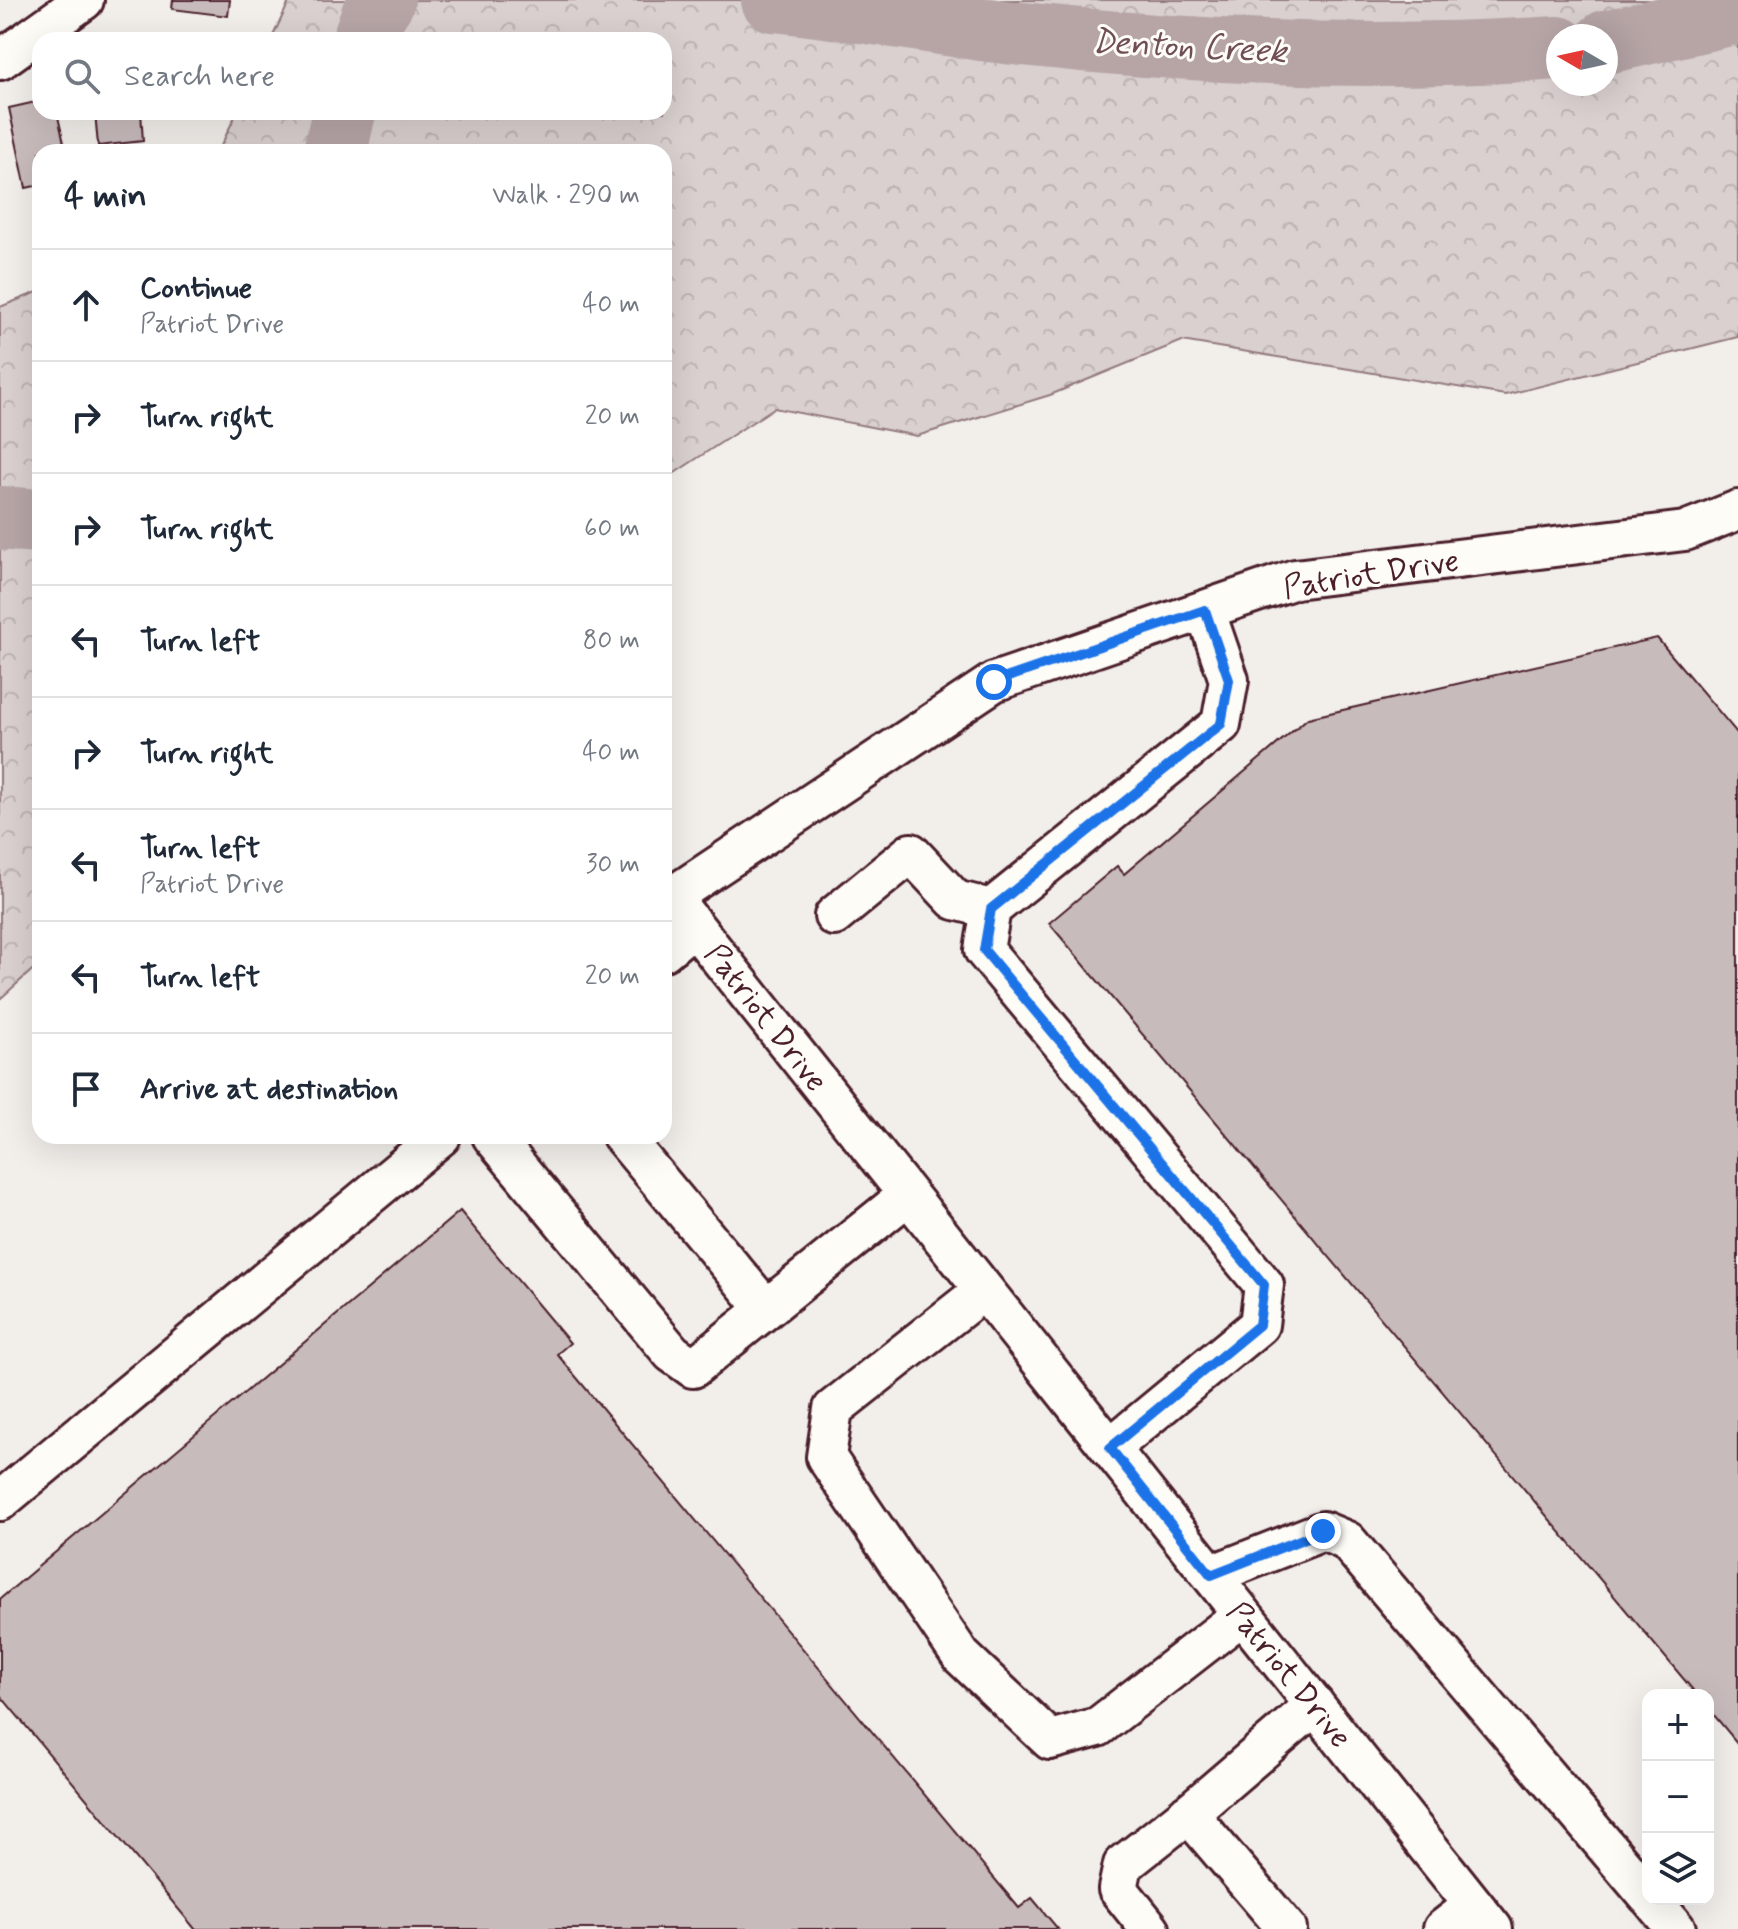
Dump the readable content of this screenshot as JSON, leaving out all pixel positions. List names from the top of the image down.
{
  "streets": {
    "street": ["Patriot Drive"]
  },
  "water": ["Denton Creek"],
  "north": "left",
  "page": {
    "search": "Search here",
    "heading": ["4 min", "Walk · 290 m"],
    "list": [
      ["Continue", "Patriot Drive", "40 m"],
      ["Turn right", "20 m"],
      ["Turn right", "60 m"],
      ["Turn left", "80 m"],
      ["Turn right", "40 m"],
      ["Turn left", "Patriot Drive", "30 m"],
      ["Turn left", "20 m"],
      "Arrive at destination"
    ],
    "map_buttons": ["+", "−"]
  }
}
